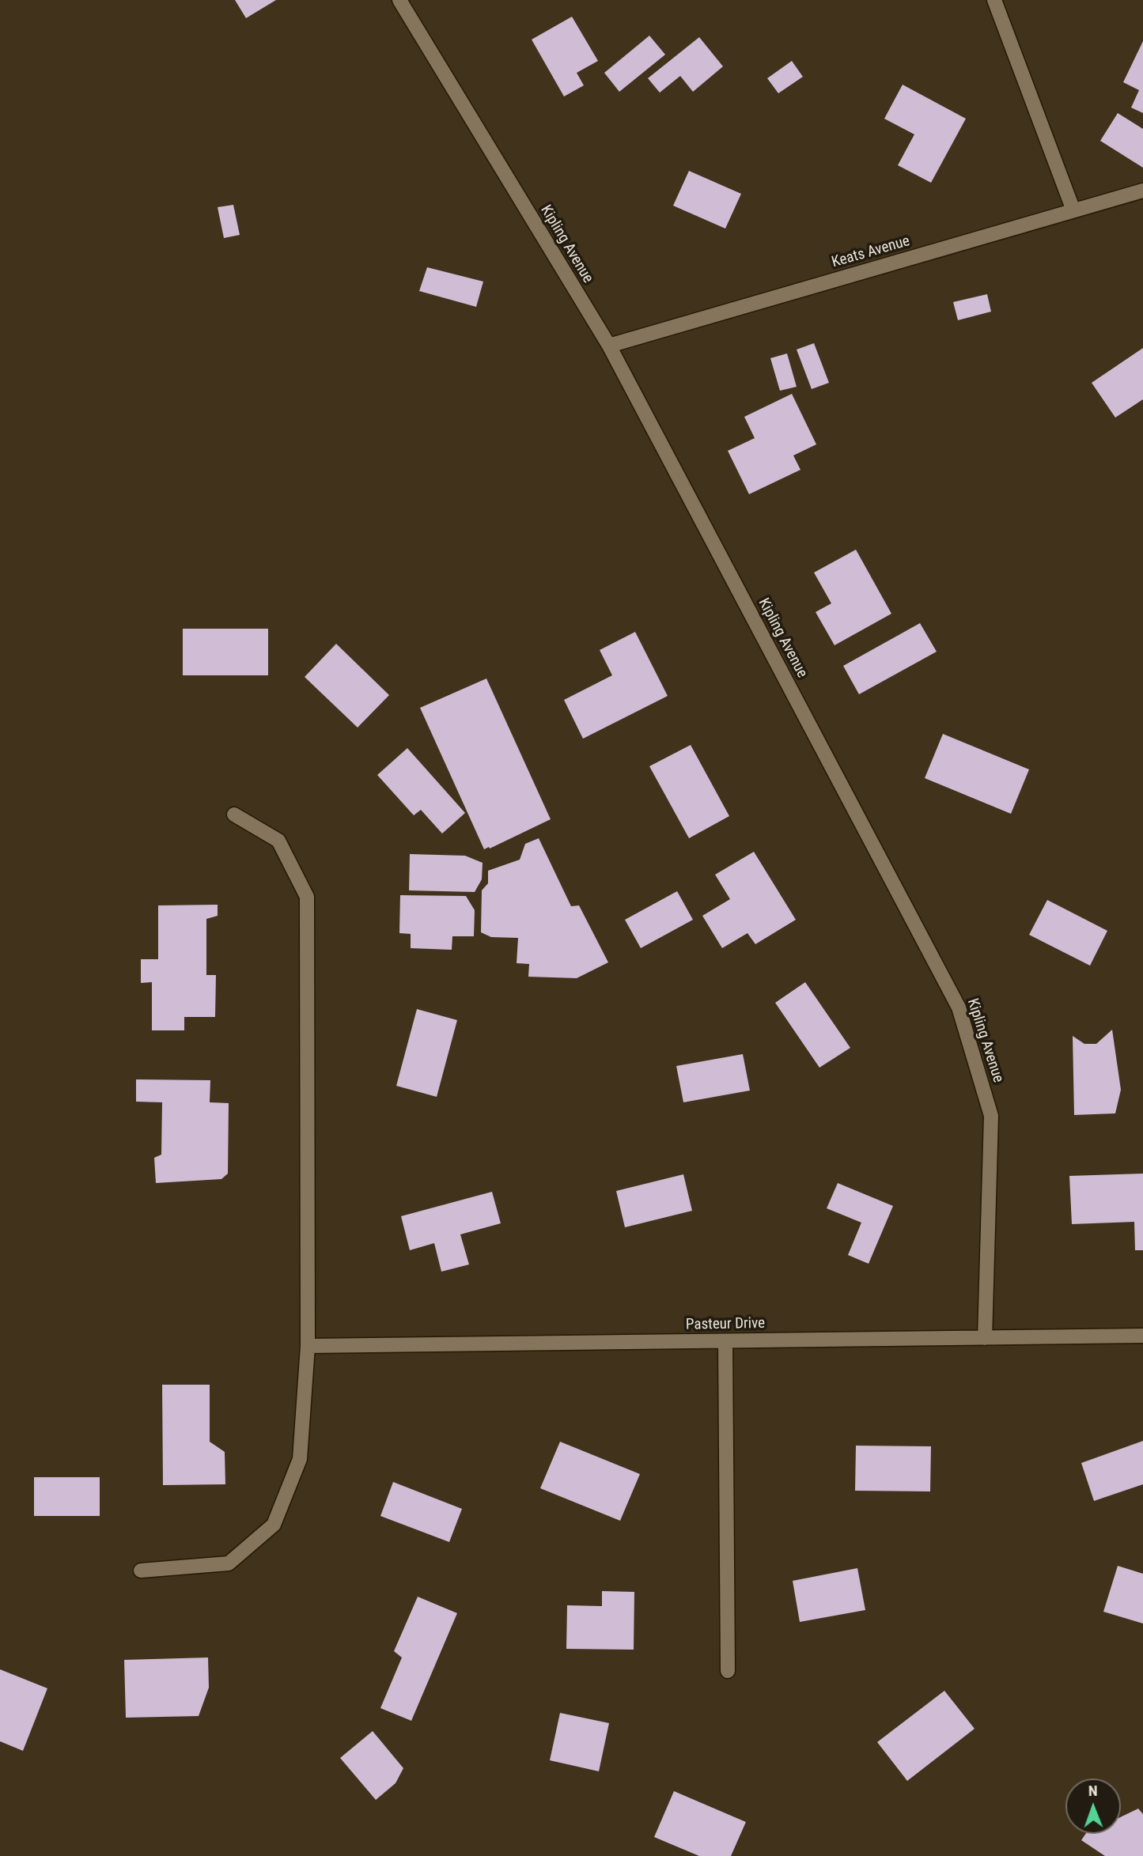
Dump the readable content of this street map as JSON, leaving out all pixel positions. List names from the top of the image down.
{
  "streets": {
    "street": ["Kipling Avenue", "Keats Avenue", "Pasteur Drive"]
  },
  "crossings": [
    ["Kipling Avenue", "Keats Avenue"],
    ["Kipling Avenue", "Pasteur Drive"]
  ],
  "north": "top"
}
